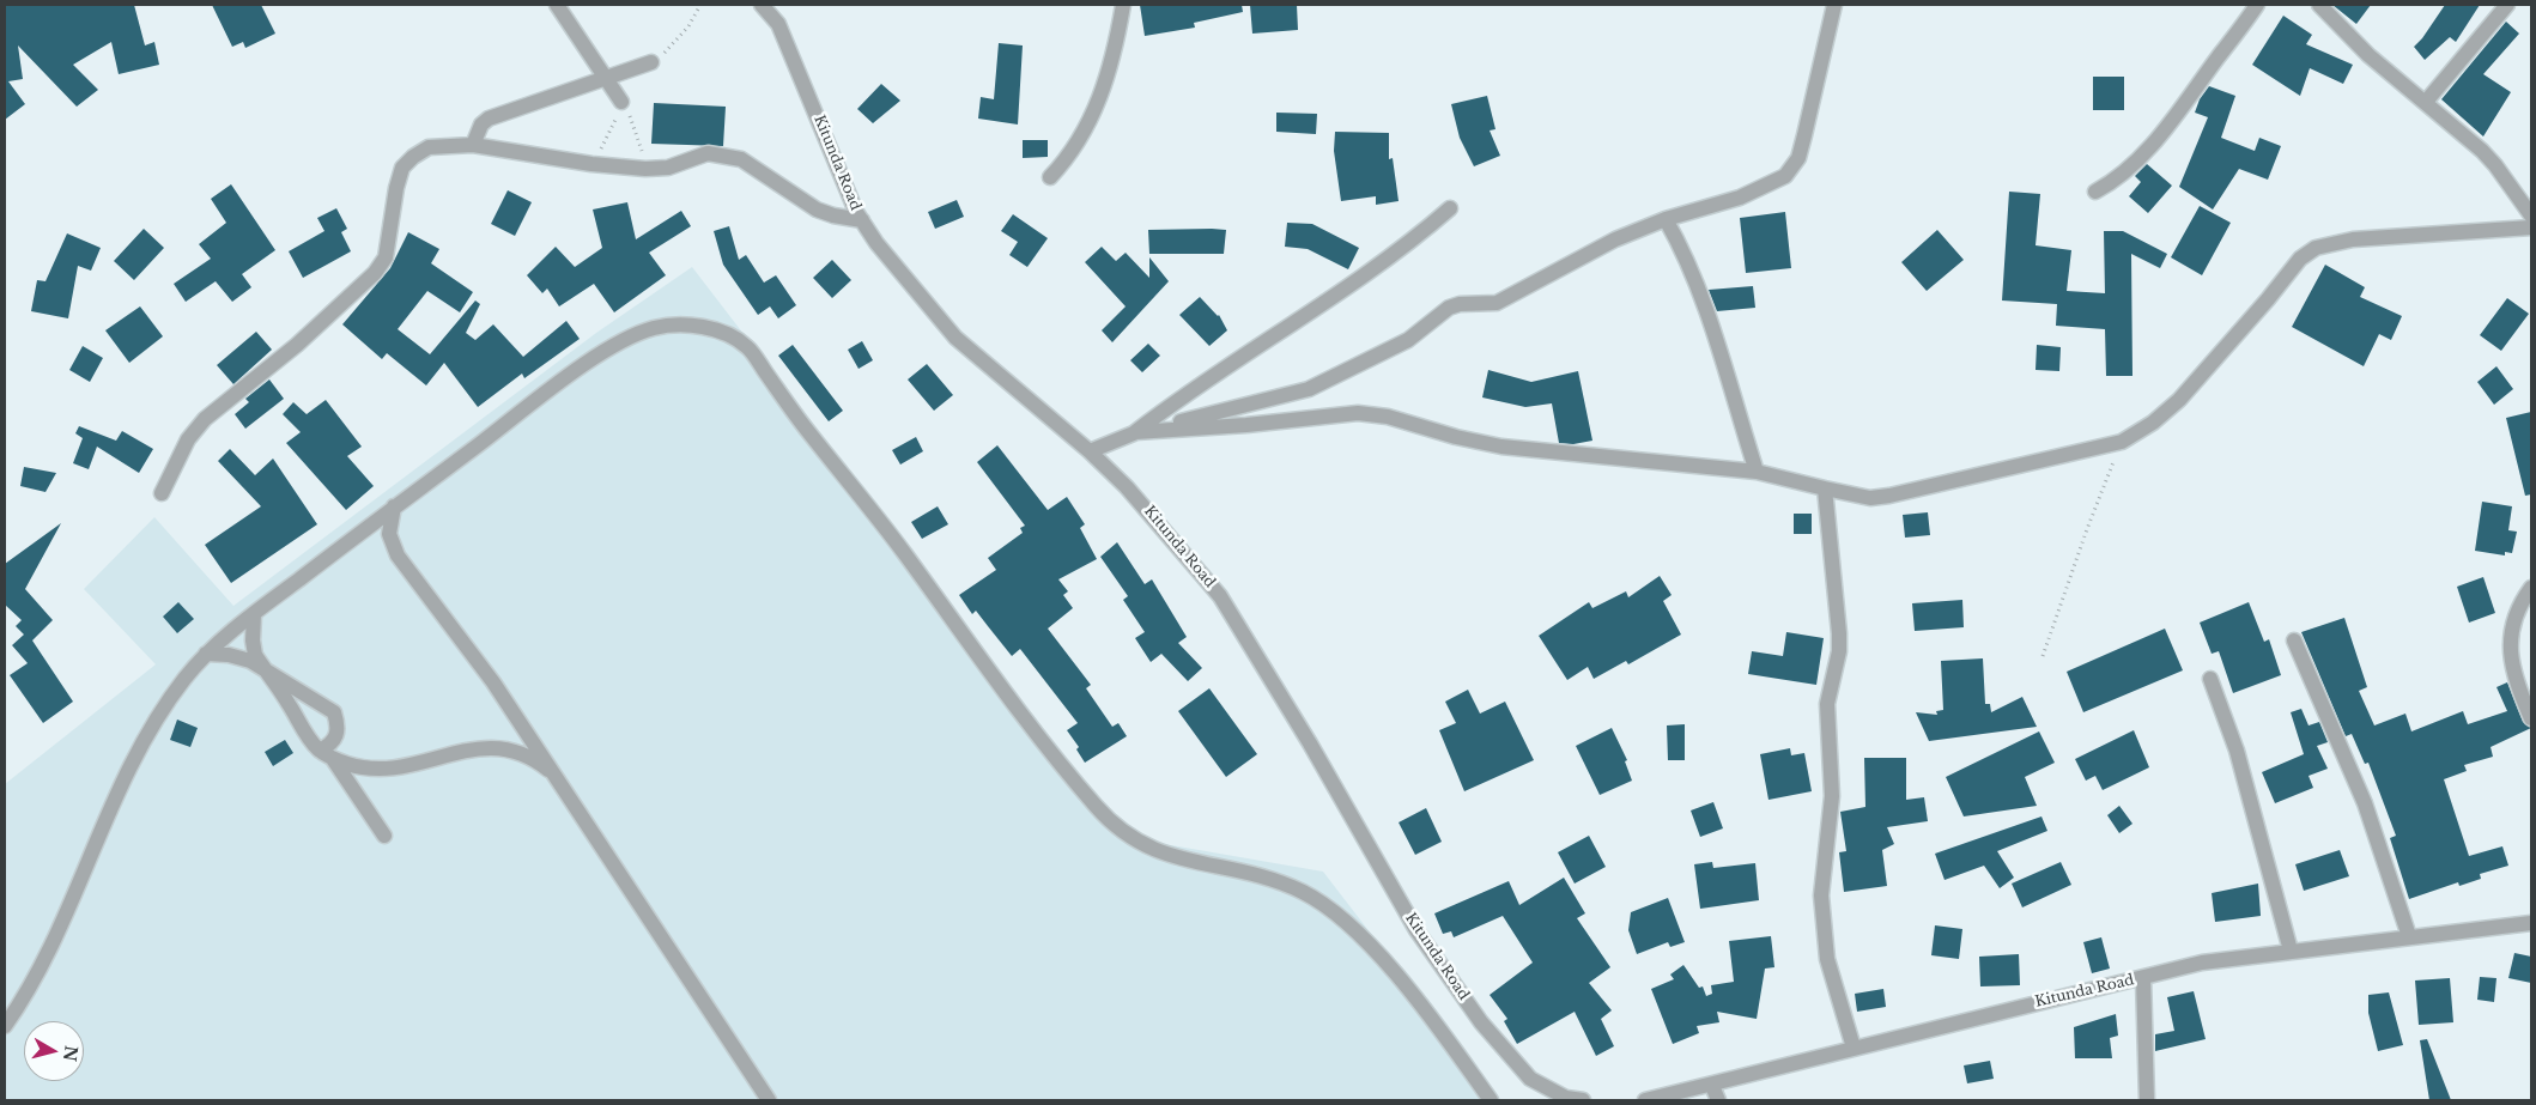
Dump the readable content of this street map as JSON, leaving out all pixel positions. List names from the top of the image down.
{
  "streets": {
    "street": ["Kitunda Road"]
  },
  "north": "right"
}
